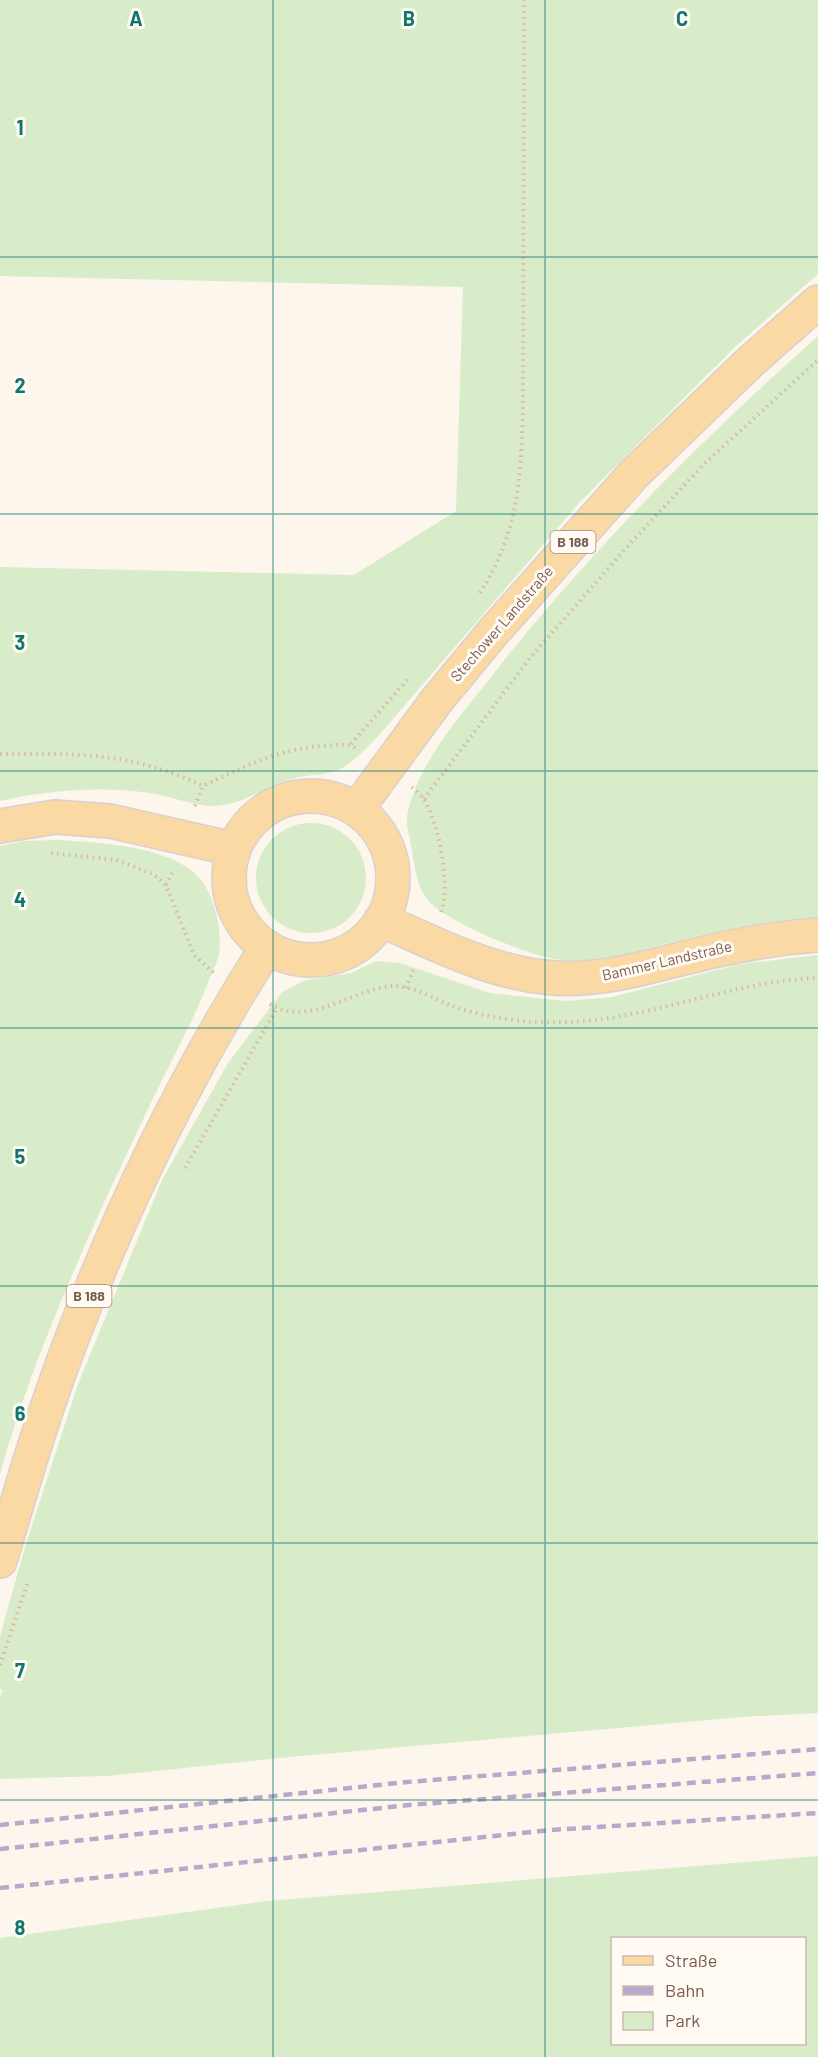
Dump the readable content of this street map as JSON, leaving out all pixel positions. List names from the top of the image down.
{
  "streets": {
    "main road": ["B 188", "Stechower Landstraße", "Bammer Landstraße"]
  },
  "crossings": [
    ["B 188", "Stechower Landstraße"],
    ["B 188", "Bammer Landstraße"],
    ["Stechower Landstraße", "Bammer Landstraße"]
  ],
  "legend": ["Straße", "Bahn", "Park"],
  "grid": {
    "columns": ["A", "B", "C"],
    "rows": [
      "1",
      "2",
      "3",
      "4",
      "5",
      "6",
      "7",
      "8"
    ]
  }
}
